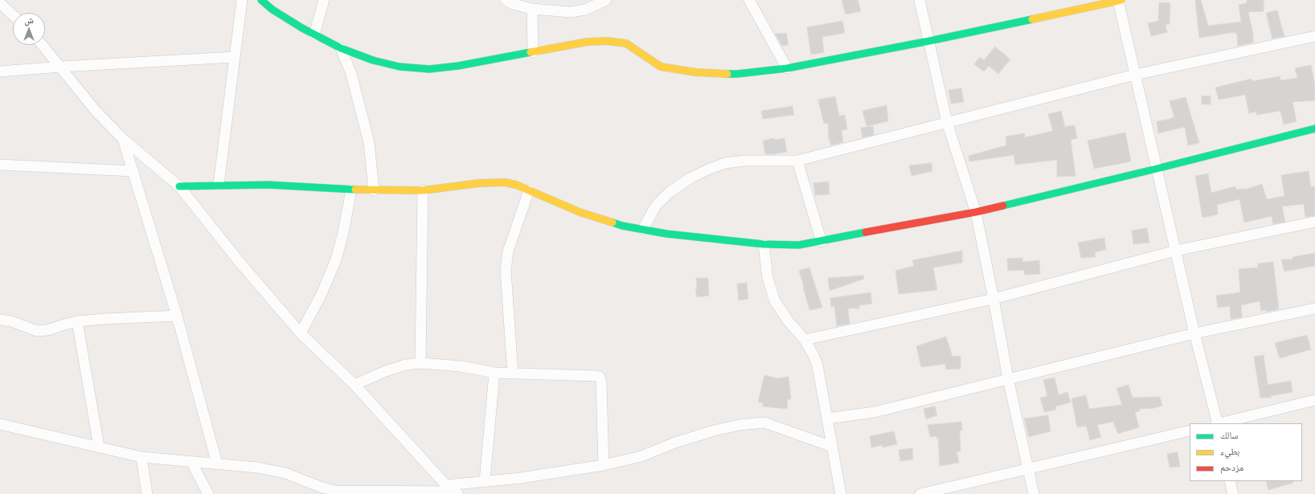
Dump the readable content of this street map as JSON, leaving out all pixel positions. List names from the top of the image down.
{
  "legend": ["سالك", "بطيء", "مزدحم"],
  "north": "top"
}
